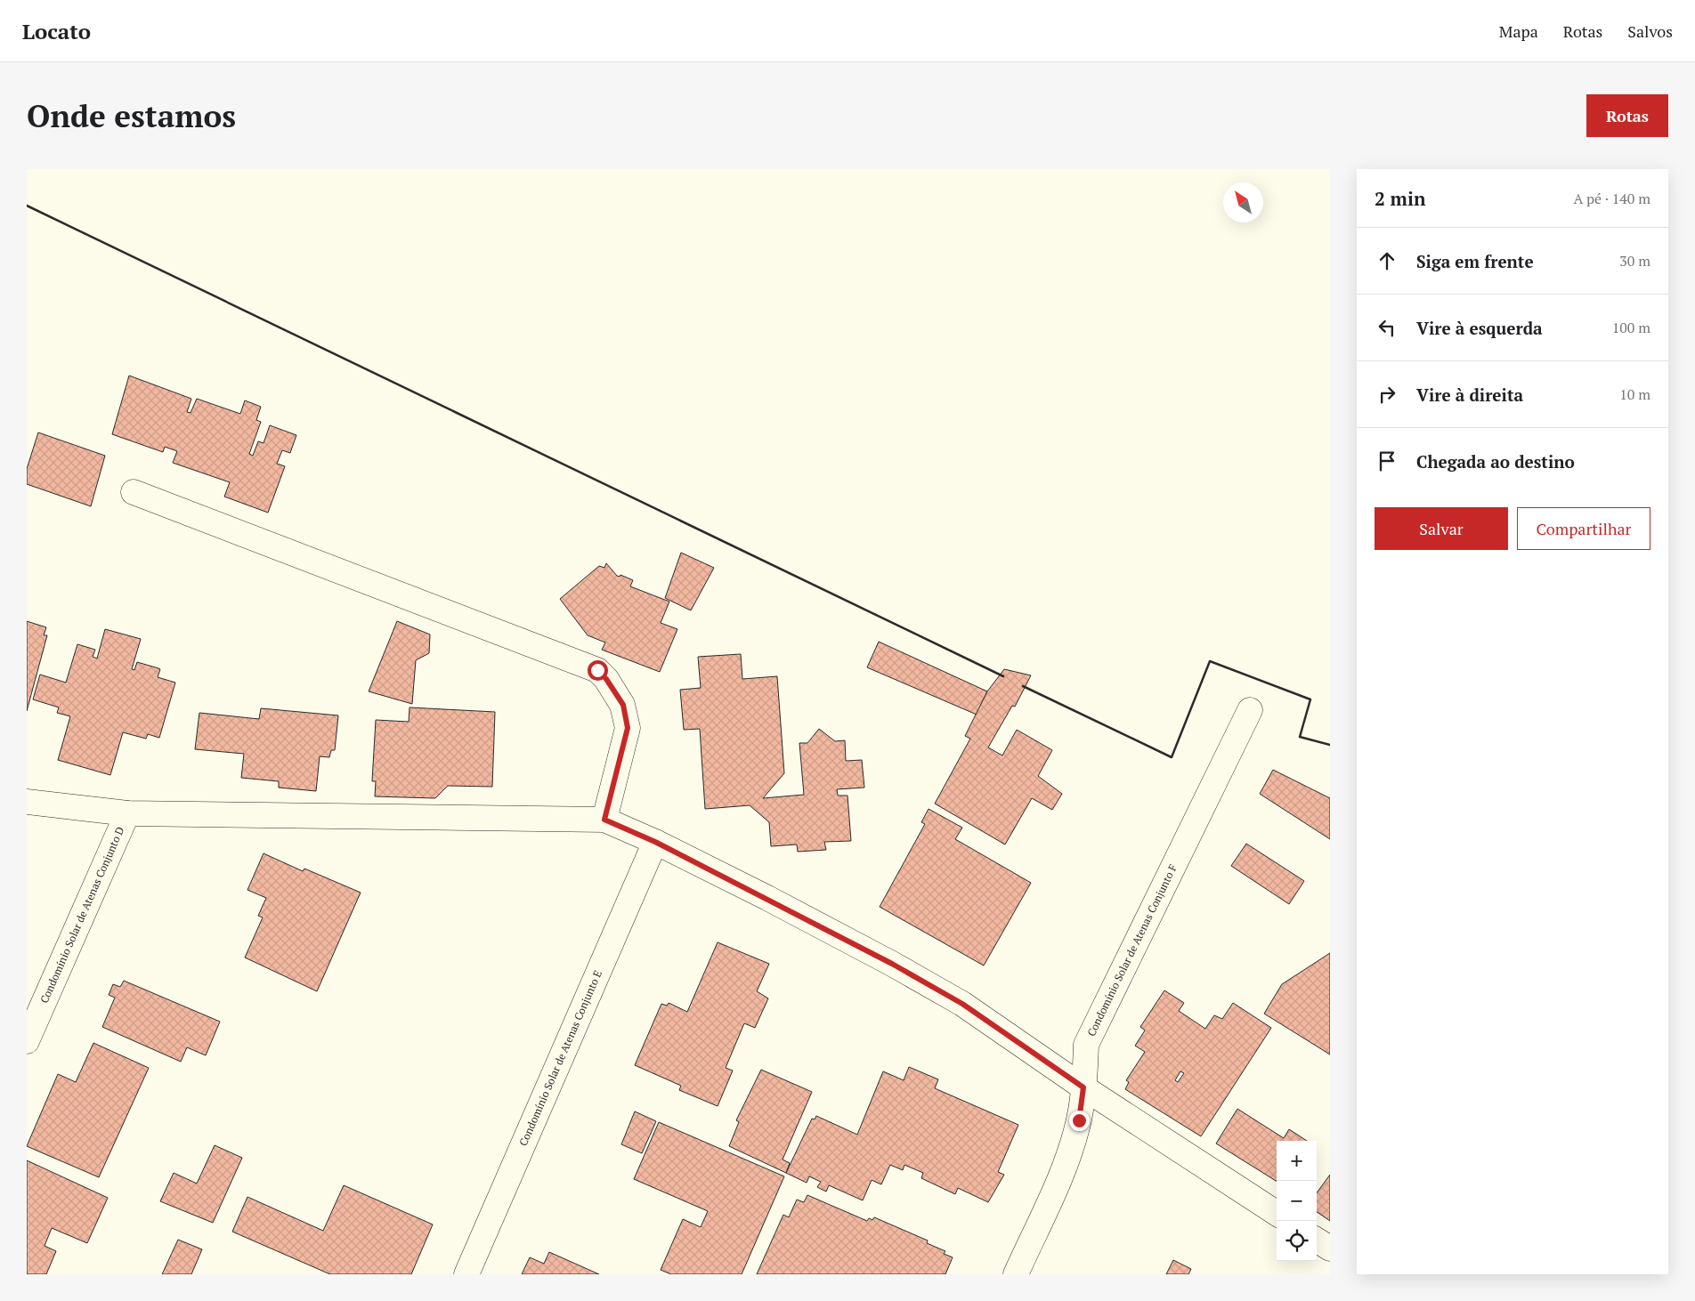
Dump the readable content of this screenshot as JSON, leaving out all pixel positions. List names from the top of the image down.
{
  "streets": {
    "street": ["Condomínio Solar de Atenas Conjunto D", "Condomínio Solar de Atenas Conjunto F", "Condomínio Solar de Atenas Conjunto E"]
  },
  "north": "top left",
  "page": {
    "header": "Locato",
    "nav": ["Mapa", "Rotas", "Salvos"],
    "buttons": [
      "Rotas",
      ["Salvar", "Compartilhar"]
    ],
    "title": "Onde estamos",
    "heading": ["2 min", "A pé · 140 m"],
    "list": [
      ["Siga em frente", "30 m"],
      ["Vire à esquerda", "100 m"],
      ["Vire à direita", "10 m"],
      "Chegada ao destino"
    ],
    "map_buttons": ["+", "−"]
  }
}
